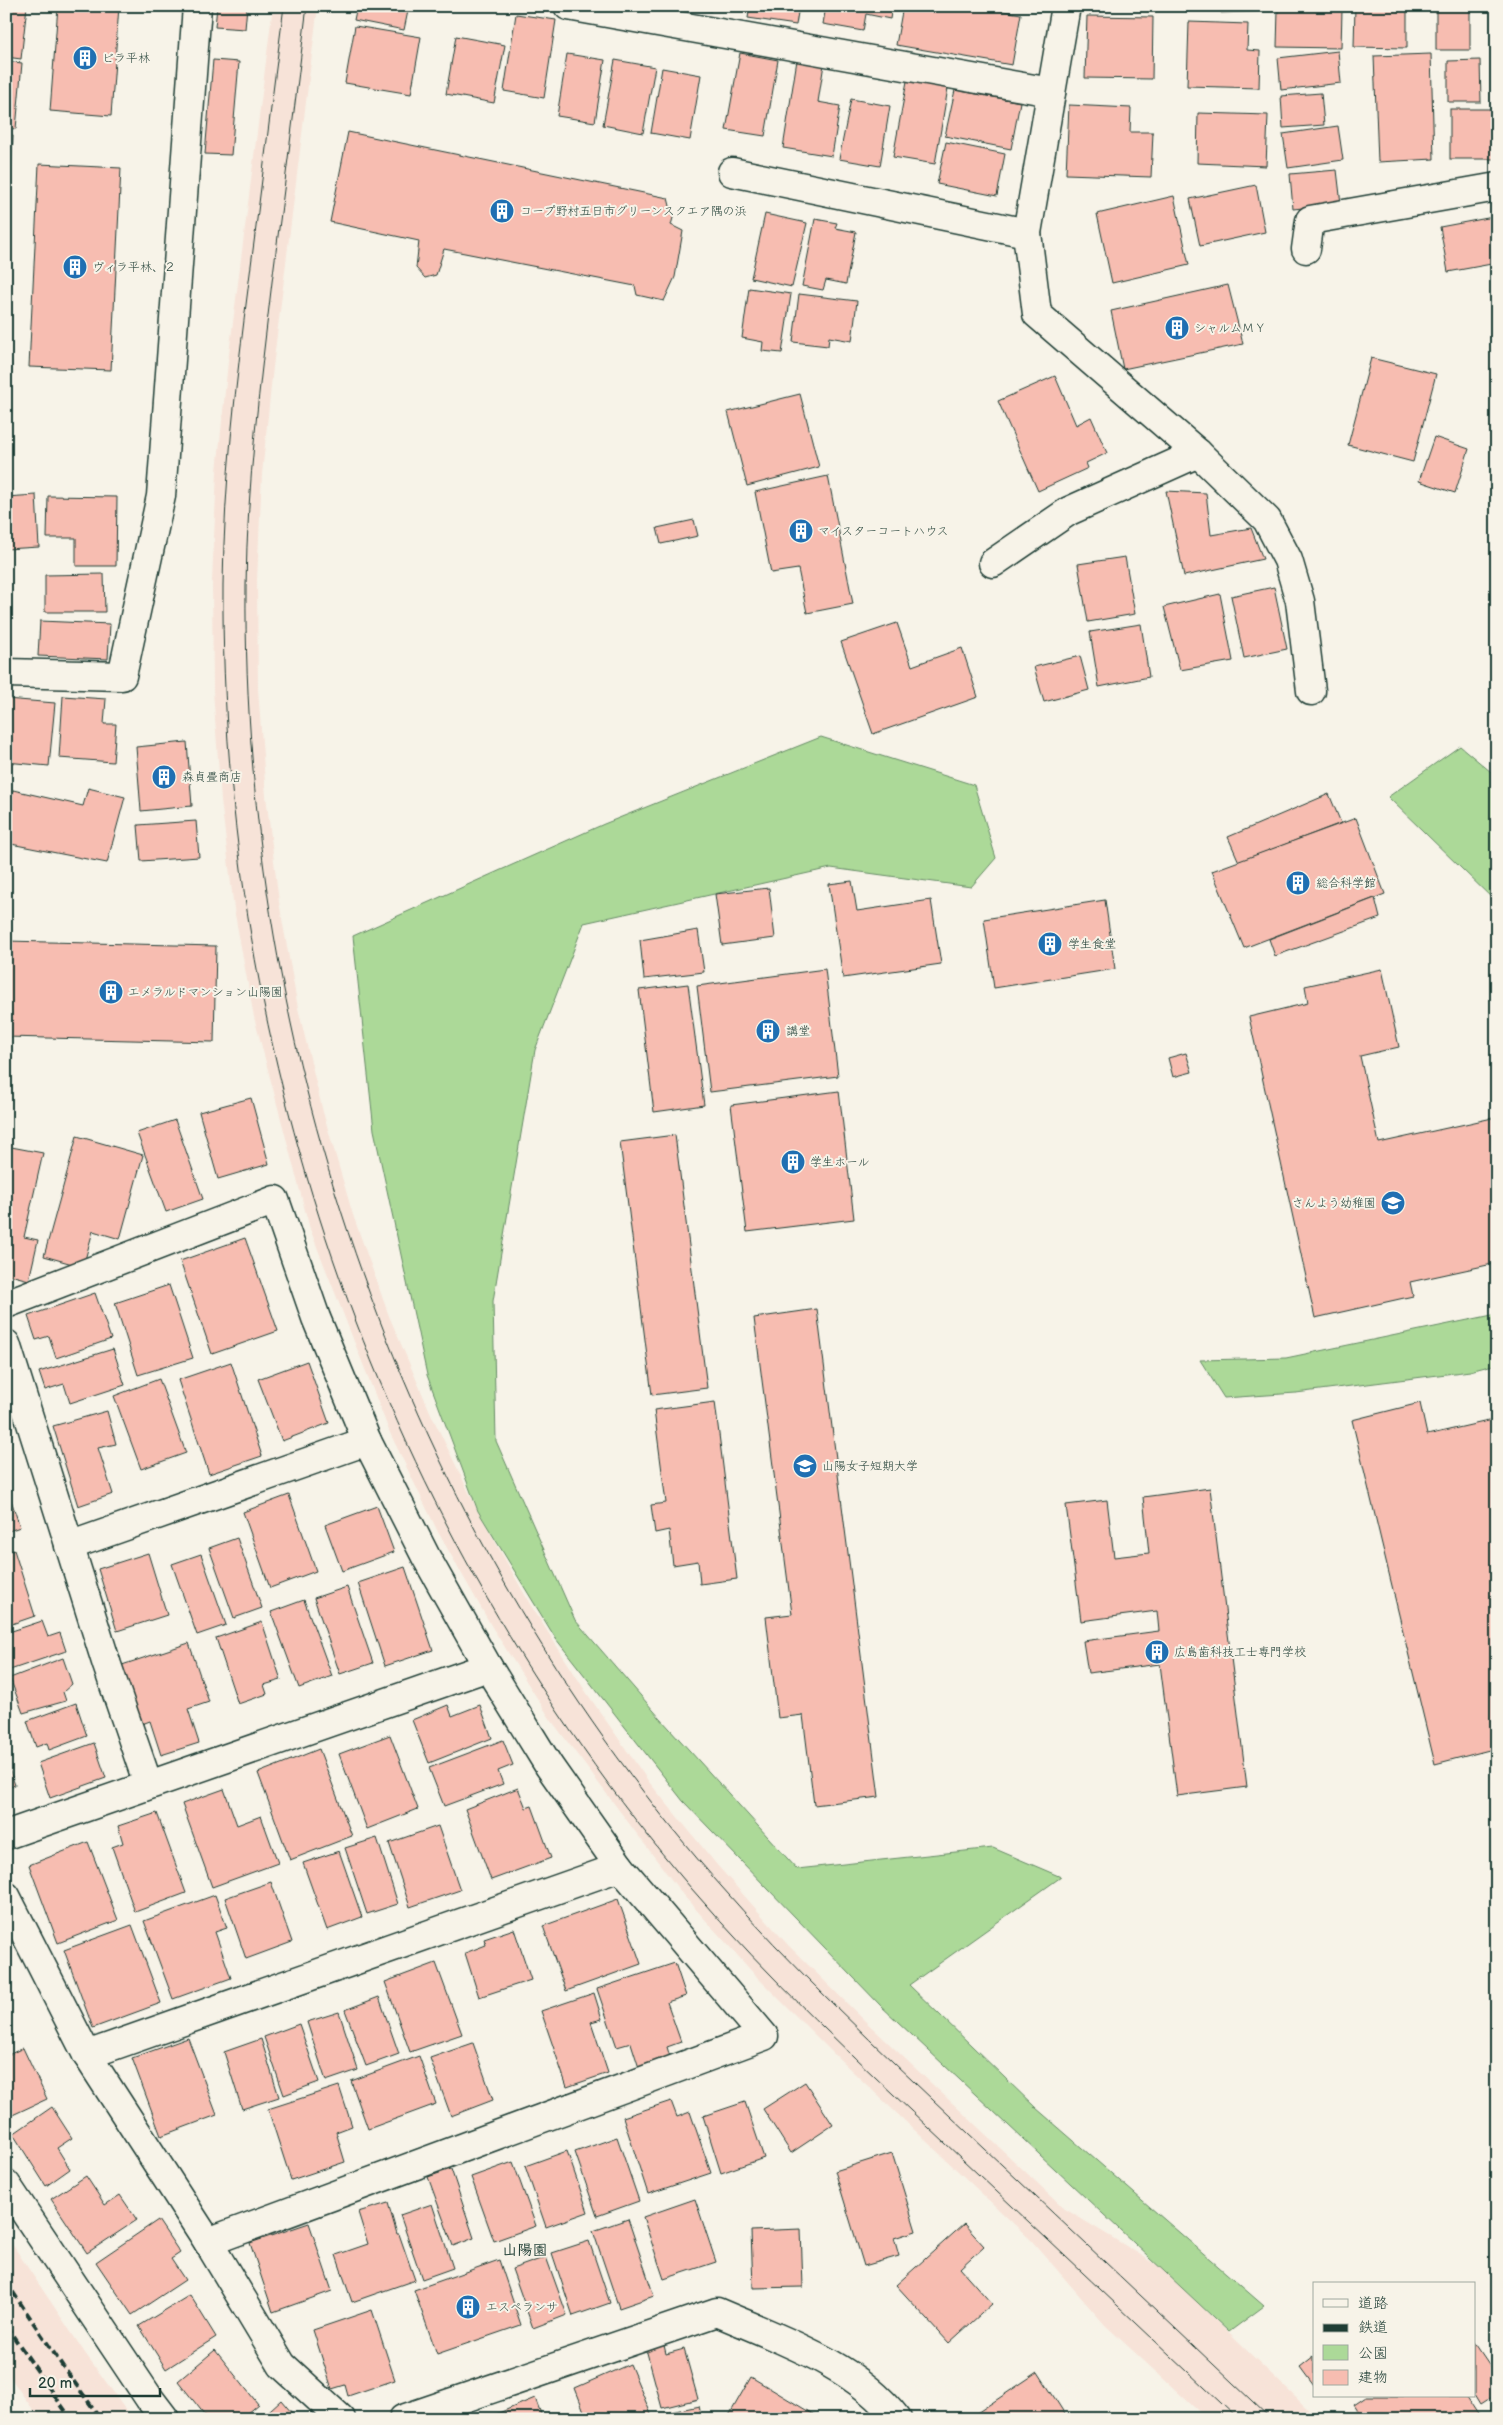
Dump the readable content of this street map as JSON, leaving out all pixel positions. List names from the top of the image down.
{
  "districts": ["山陽園"],
  "places": {
    "building": [
      "ビラ平林",
      "コープ野村五日市グリーンスクエア隅の浜",
      "ヴィラ平林、２",
      "シャルムＭＹ",
      "マイスターコートハウス",
      "森貞畳商店",
      "総合科学館",
      "学生食堂",
      "エメラルドマンション山陽園",
      "講堂",
      "学生ホール",
      "広島歯科技工士専門学校",
      "エスペランサ"
    ],
    "school or university": ["さんよう幼稚園", "山陽女子短期大学"]
  },
  "legend": [
    "道路",
    "鉄道",
    "公園",
    "建物"
  ],
  "scale_bar": "20 m"
}
